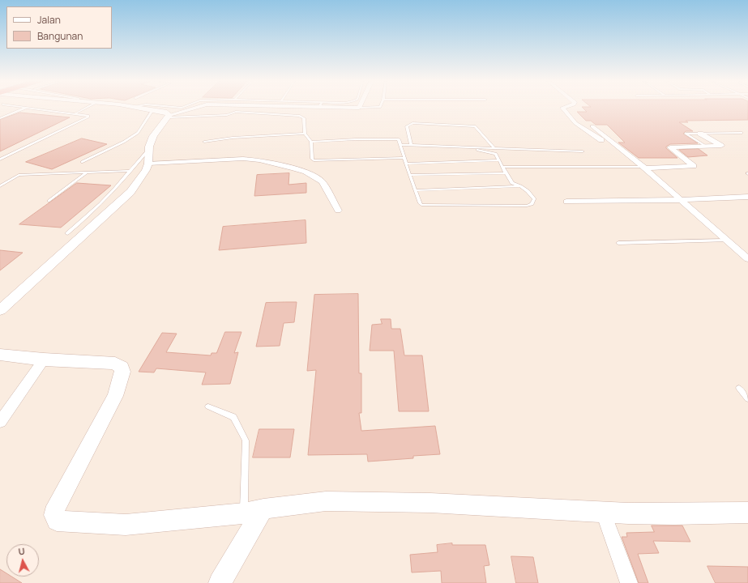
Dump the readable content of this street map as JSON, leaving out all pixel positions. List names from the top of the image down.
{
  "legend": ["Jalan", "Bangunan"],
  "north": "top"
}
